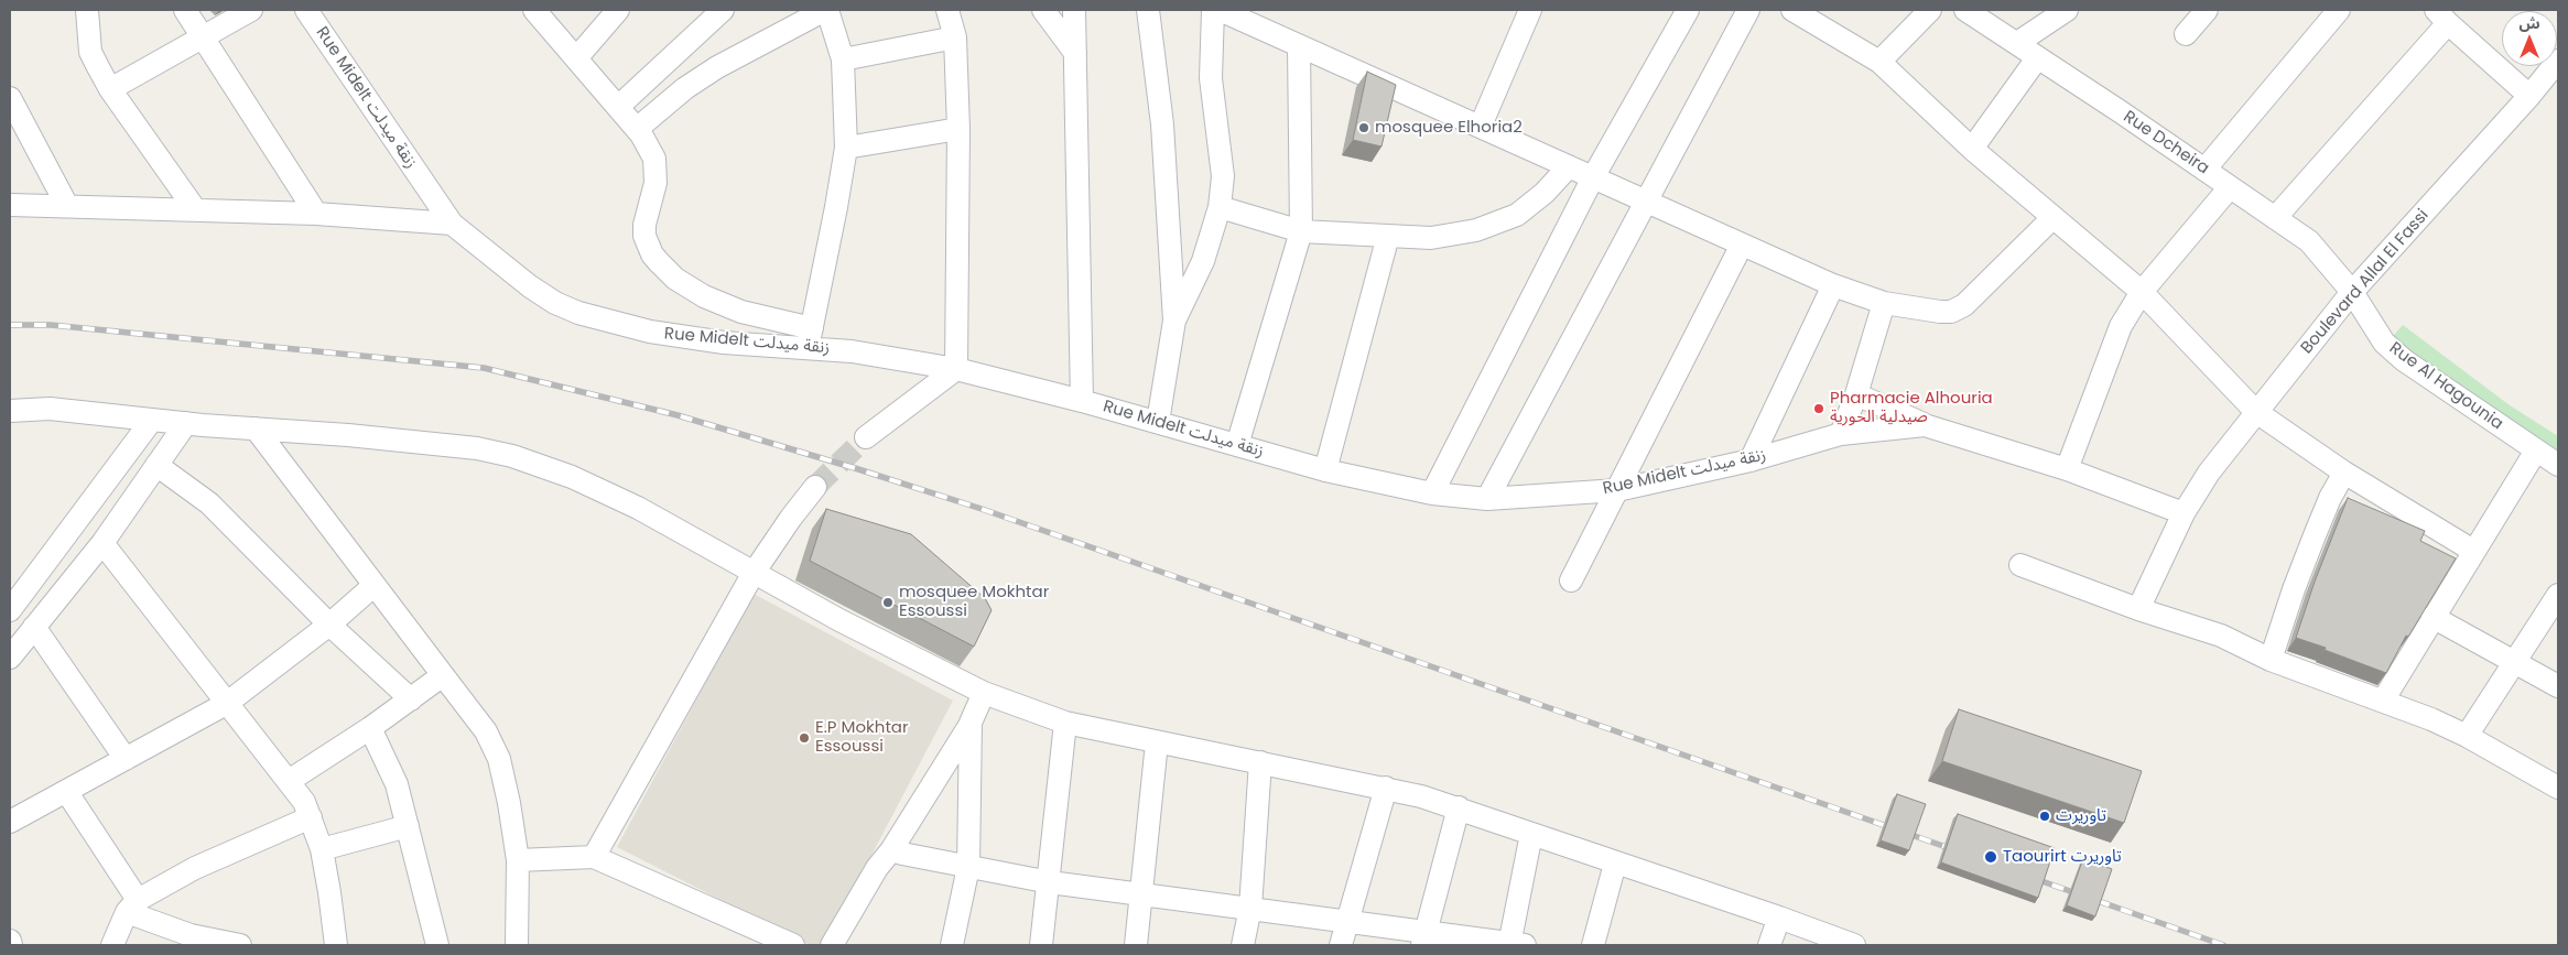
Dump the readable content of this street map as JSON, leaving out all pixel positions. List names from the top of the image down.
{
  "streets": {
    "street": [
      "Rue Midelt زنقة ميدلت",
      "Rue Dcheira",
      "Boulevard Allal El Fassi",
      "Rue Al Hagounia"
    ]
  },
  "crossings": [
    ["Rue Midelt زنقة ميدلت", "Boulevard Allal El Fassi"],
    ["Rue Dcheira", "Boulevard Allal El Fassi"],
    ["Rue Dcheira", "Rue Al Hagounia"],
    ["Boulevard Allal El Fassi", "Rue Al Hagounia"]
  ],
  "places": [
    "mosquee Elhoria2",
    "Pharmacie Alhouria صيدلية الحورية",
    "mosquee Mokhtar Essoussi",
    "E.P Mokhtar Essoussi",
    "تاوريرت",
    "Taourirt تاوريرت"
  ],
  "north": "top"
}
